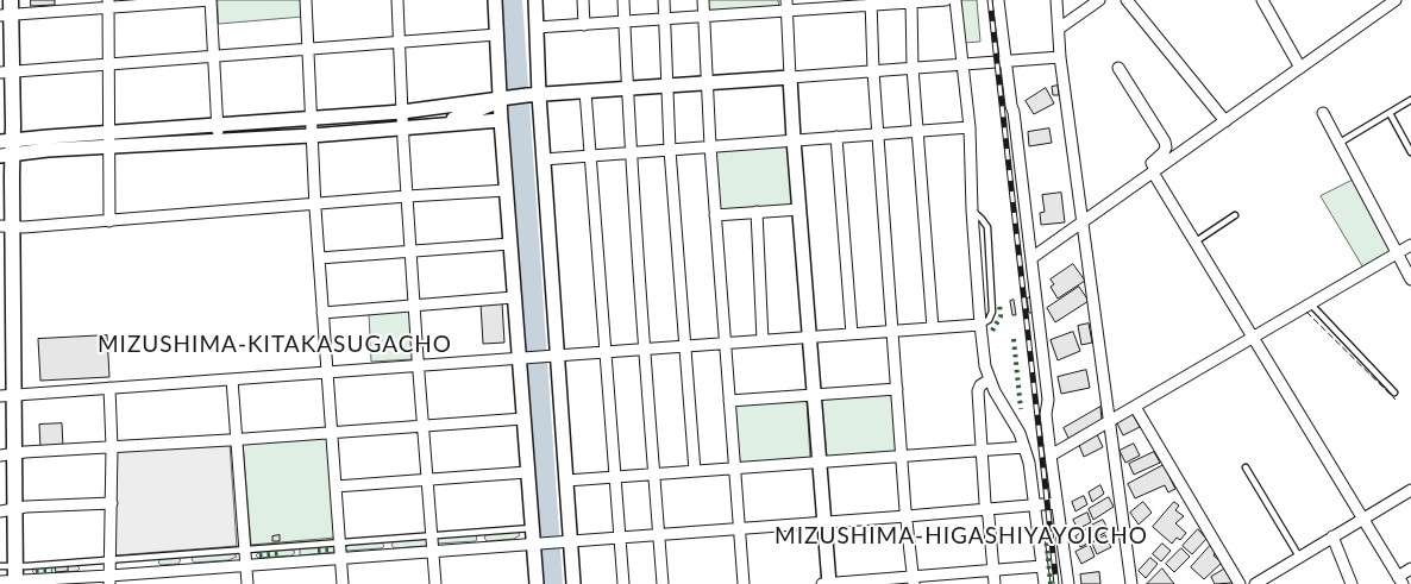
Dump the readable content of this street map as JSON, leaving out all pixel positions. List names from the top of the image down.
{
  "districts": ["MIZUSHIMA-KITAKASUGACHO", "MIZUSHIMA-HIGASHIYAYOICHO"]
}
